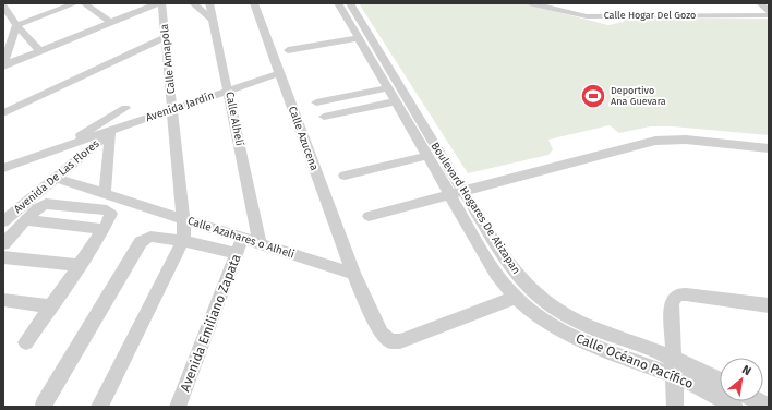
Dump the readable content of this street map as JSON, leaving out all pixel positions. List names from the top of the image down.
{
  "streets": {
    "street": [
      "Calle Hogar Del Gozo",
      "Calle Amapola",
      "Avenida Jardín",
      "Calle Alhelí",
      "Calle Azucena",
      "Avenida De Las Flores",
      "Boulevard Hogares De Atizapan",
      "Calle Azahares o Alheli",
      "Avenida Emiliano Zapata",
      "Calle Océano Pacífico"
    ]
  },
  "crossings": [
    ["Calle Amapola", "Avenida Jardín"],
    ["Calle Amapola", "Calle Azahares o Alheli"],
    ["Avenida Jardín", "Calle Alhelí"],
    ["Avenida Jardín", "Calle Azucena"],
    ["Avenida Jardín", "Avenida De Las Flores"],
    ["Calle Alhelí", "Calle Azahares o Alheli"],
    ["Calle Azucena", "Calle Azahares o Alheli"],
    ["Avenida De Las Flores", "Calle Azahares o Alheli"],
    ["Boulevard Hogares De Atizapan", "Calle Océano Pacífico"],
    ["Calle Azahares o Alheli", "Avenida Emiliano Zapata"]
  ],
  "places": {
    "sports": ["Deportivo Ana Guevara"]
  },
  "north": "top right"
}
